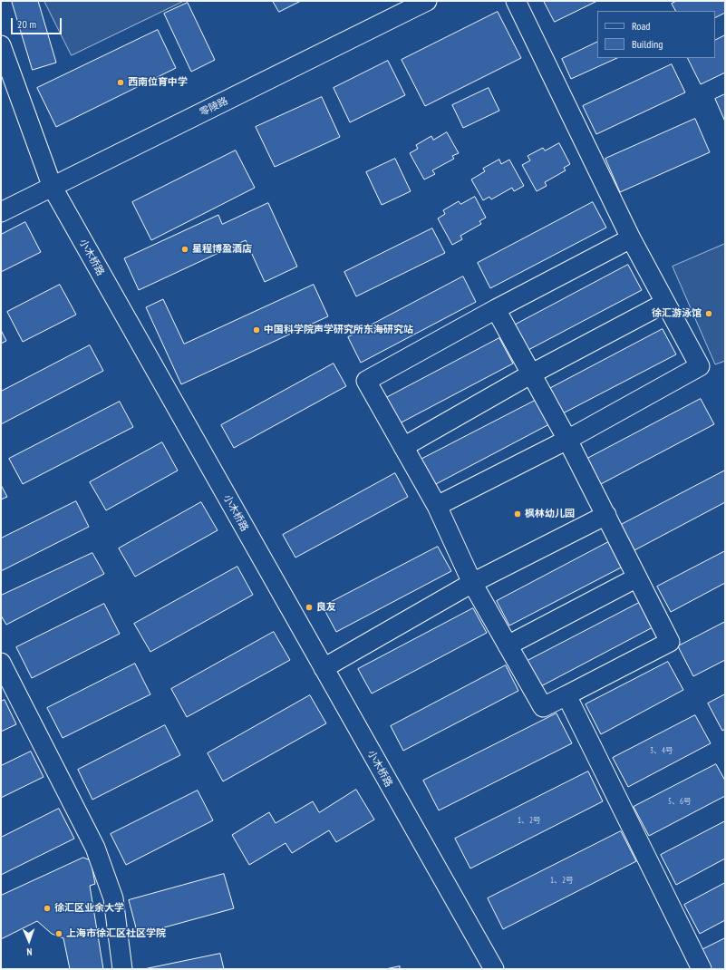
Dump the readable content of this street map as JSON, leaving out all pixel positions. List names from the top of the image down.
{
  "streets": {
    "street": ["零陵路", "小木桥路"]
  },
  "crossings": [
    ["零陵路", "小木桥路"]
  ],
  "places": [
    "西南位育中学",
    "星程博盈酒店",
    "徐汇游泳馆",
    "中国科学院声学研究所东海研究站",
    "枫林幼儿园",
    "良友",
    "徐汇区业余大学",
    "上海市徐汇区社区学院"
  ],
  "house_numbers": [
    "3、4号",
    "5、6号",
    "1、2号",
    "1、2号"
  ],
  "legend": ["Road", "Building"],
  "scale_bar": "20 m",
  "north": "bottom"
}
